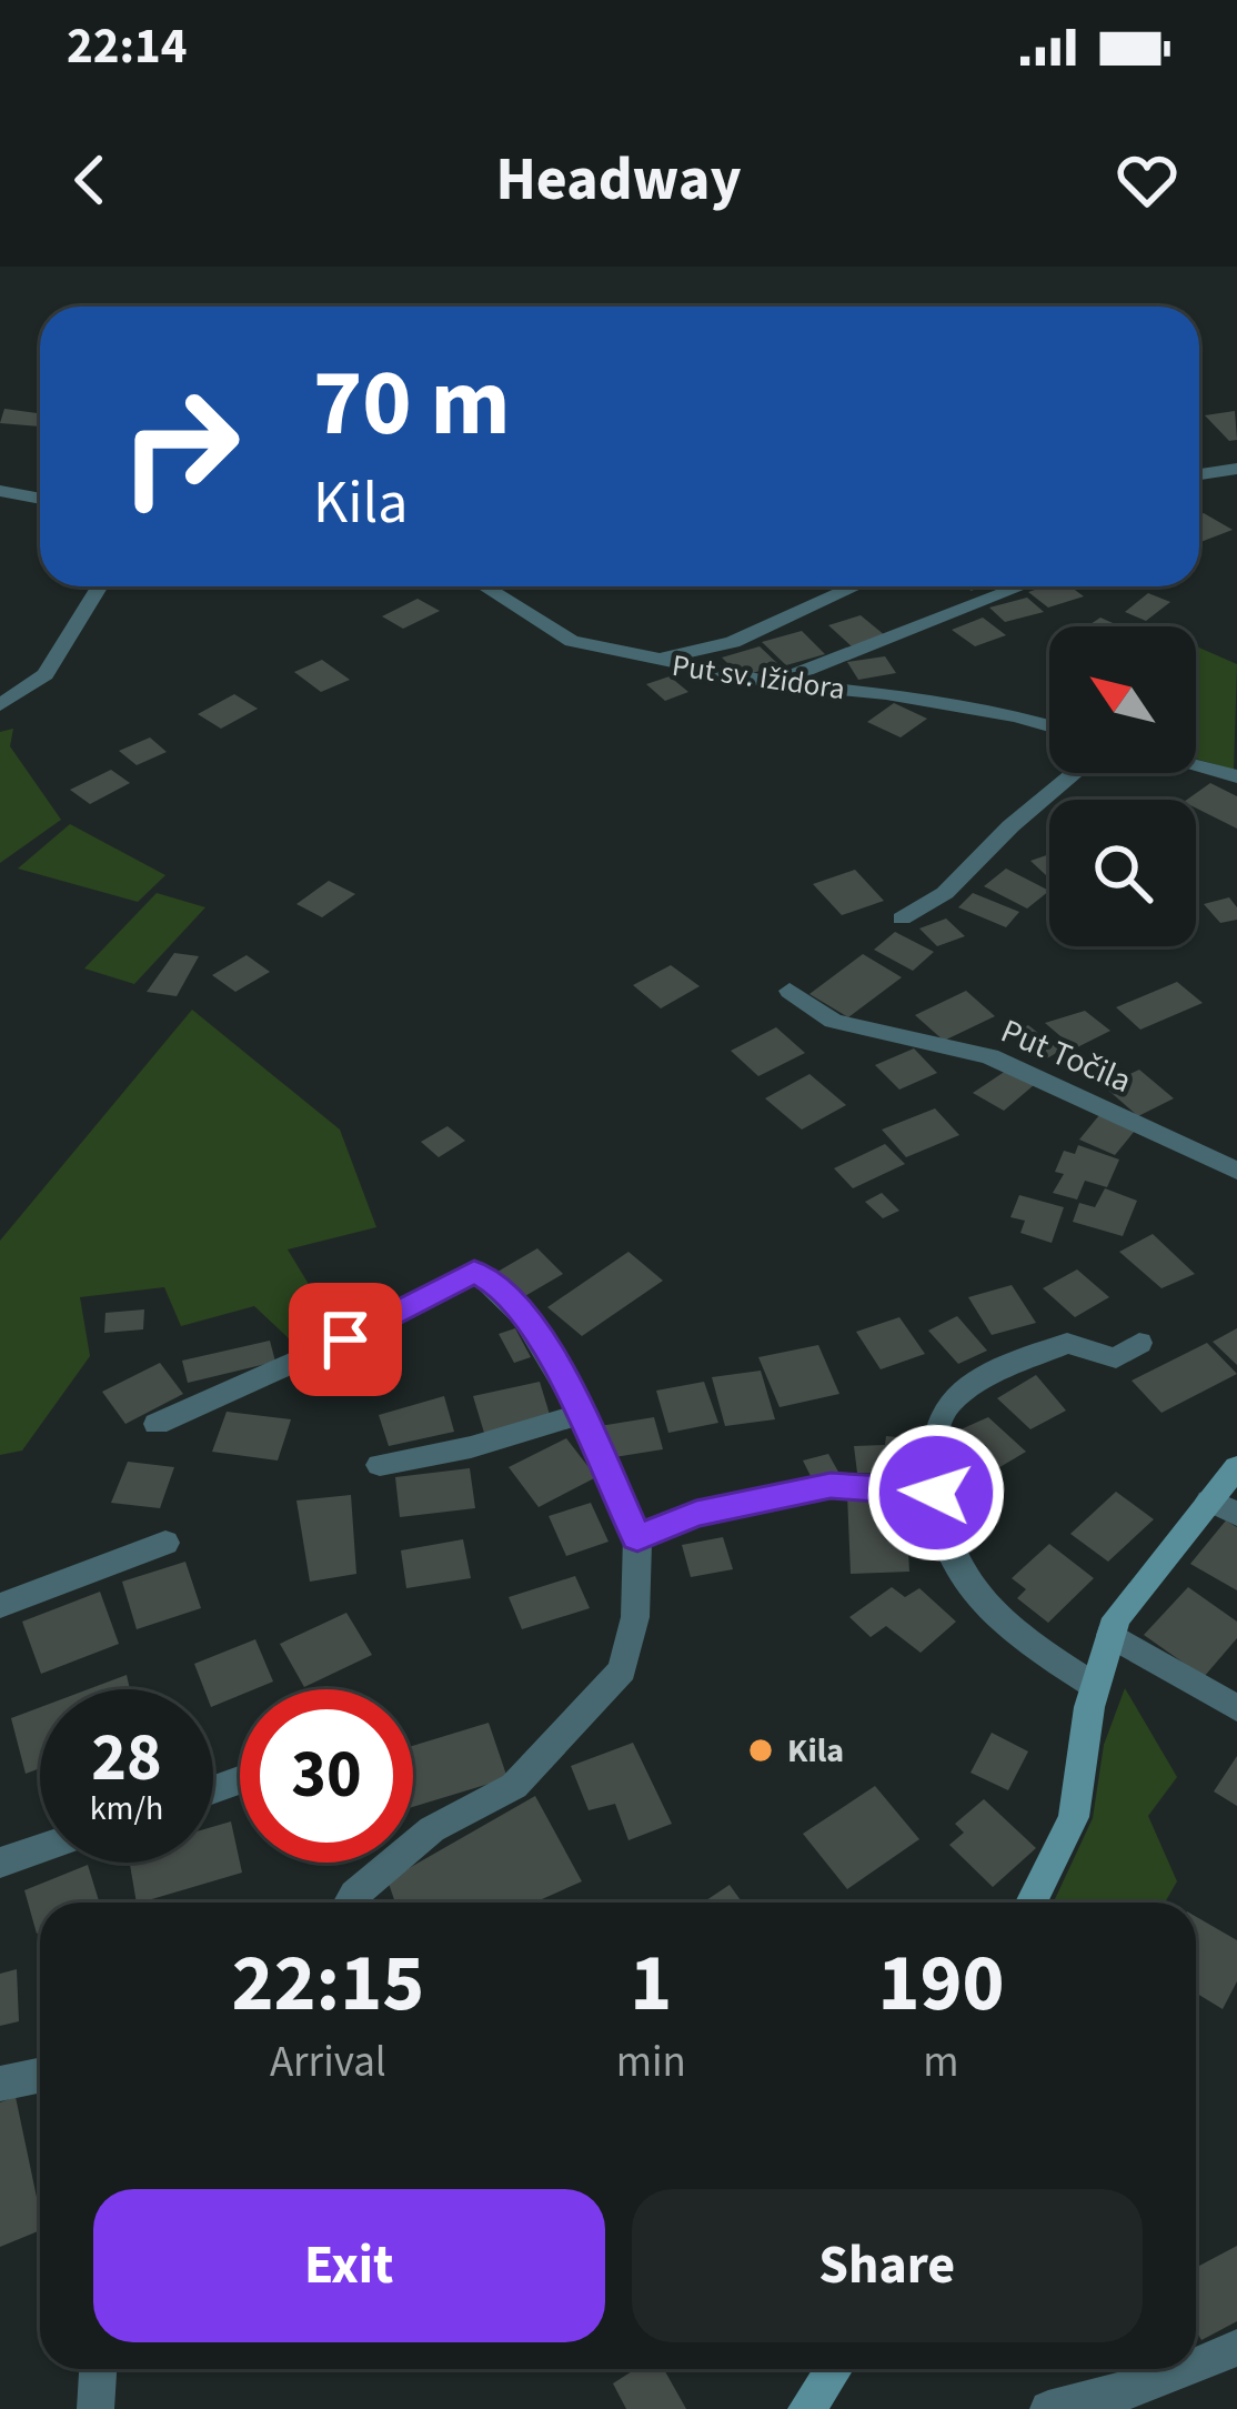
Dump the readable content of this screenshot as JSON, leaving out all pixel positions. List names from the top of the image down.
{
  "streets": {
    "street": ["Put sv. Ižidora", "Put Točila"]
  },
  "places": ["Kila"],
  "north": "top left",
  "page": {
    "status": "22:14",
    "header": "Headway",
    "turn": ["70 m", "Kila"],
    "speed": "28 km/h",
    "limit": "30",
    "eta": [
      "22:15",
      "Arrival",
      "1",
      "min",
      "190",
      "m"
    ],
    "buttons": ["Exit", "Share"]
  }
}
